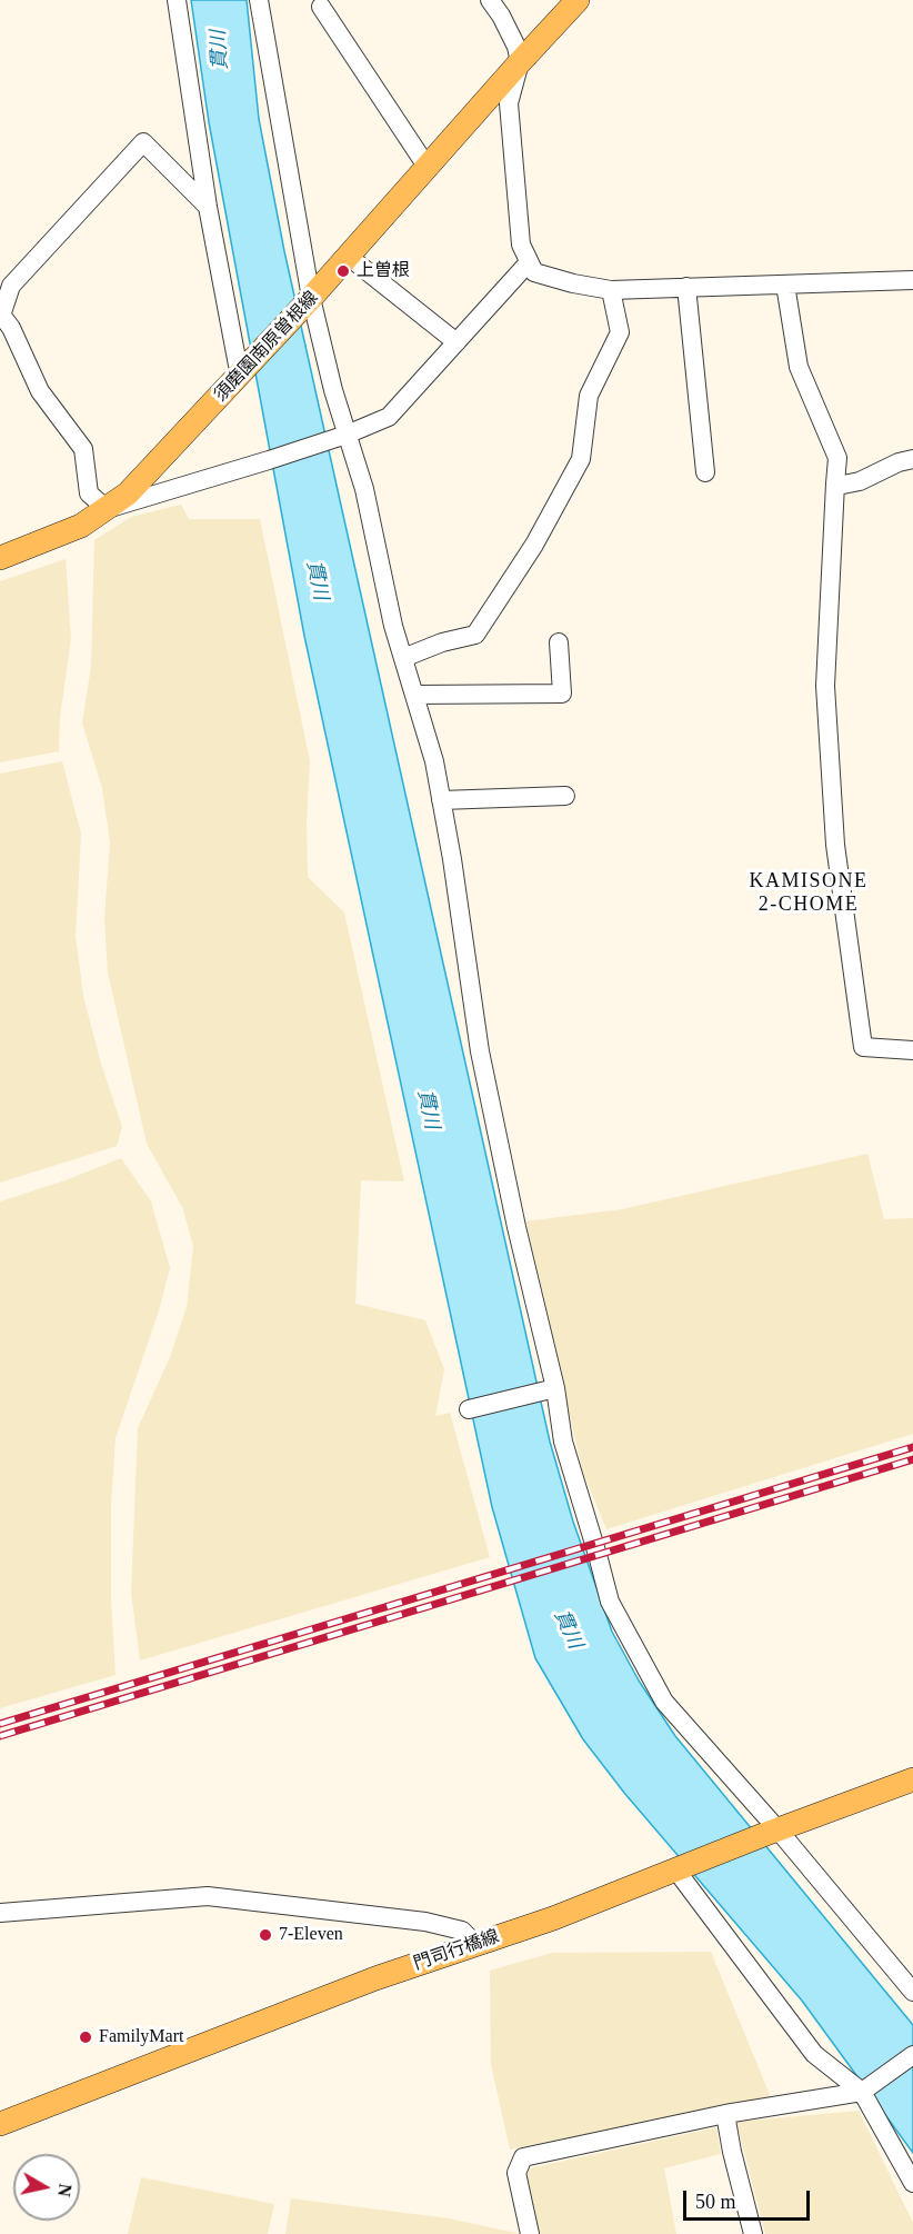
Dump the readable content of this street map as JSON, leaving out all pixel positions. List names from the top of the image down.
{
  "streets": {
    "main road": ["須磨園南原曽根線", "門司行橋線"]
  },
  "districts": ["KAMISONE 2-CHOME"],
  "water": ["貫川"],
  "places": ["上曽根", "7-Eleven", "FamilyMart"],
  "scale_bar": "50 m",
  "north": "right"
}
